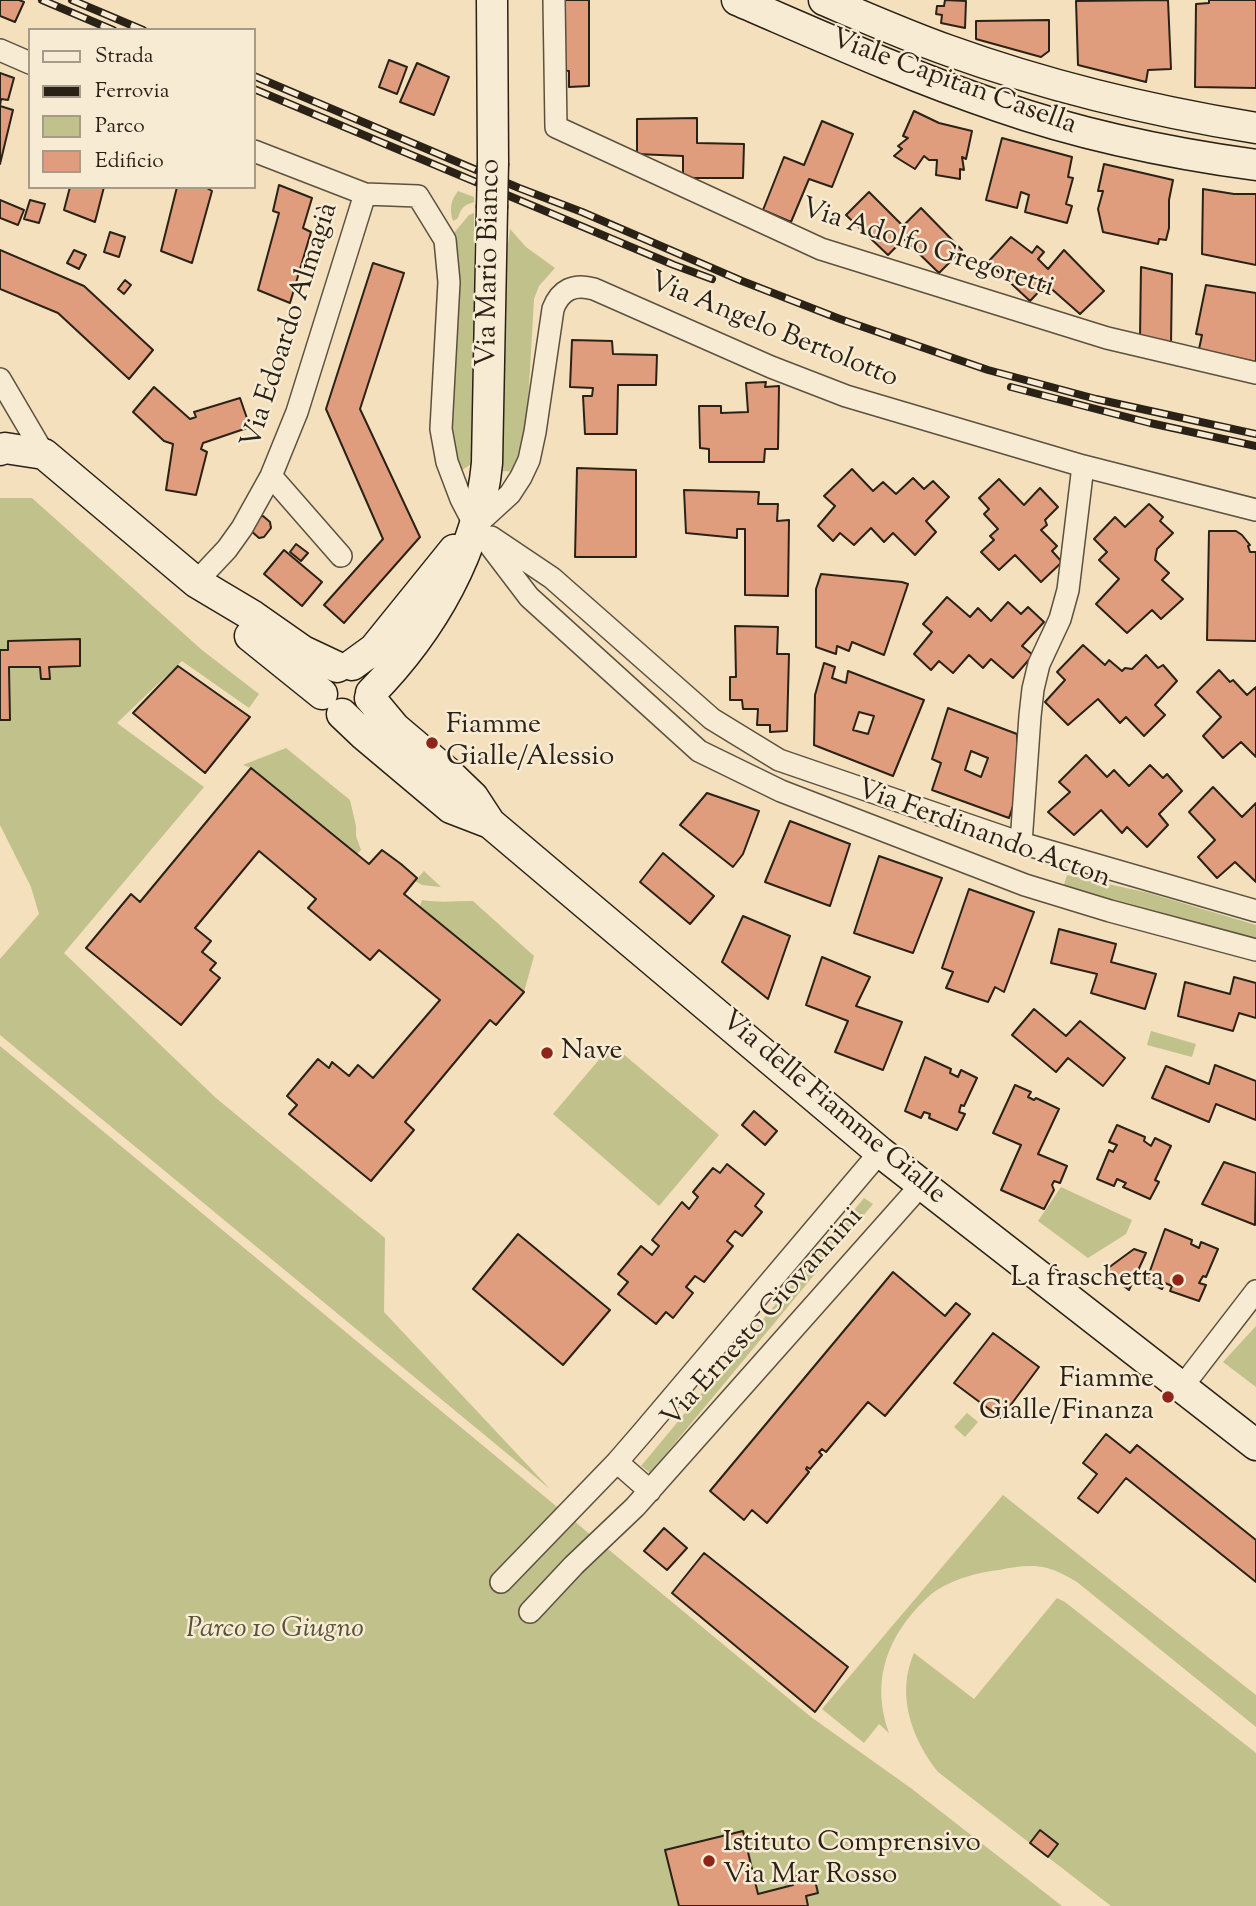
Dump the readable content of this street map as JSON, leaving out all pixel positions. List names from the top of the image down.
{
  "streets": {
    "street": [
      "Viale Capitan Casella",
      "Via Adolfo Gregoretti",
      "Via Mario Bianco",
      "Via Edoardo Almagià",
      "Via Angelo Bertolotto",
      "Via Ferdinando Acton",
      "Via delle Fiamme Gialle",
      "Via Ernesto Giovannini"
    ]
  },
  "crossings": [
    ["Via Mario Bianco", "Via Angelo Bertolotto"],
    ["Via Mario Bianco", "Via Ferdinando Acton"],
    ["Via Mario Bianco", "Via delle Fiamme Gialle"],
    ["Via Edoardo Almagià", "Via Ferdinando Acton"],
    ["Via Edoardo Almagià", "Via delle Fiamme Gialle"],
    ["Via Angelo Bertolotto", "Via Ferdinando Acton"],
    ["Via delle Fiamme Gialle", "Via Ernesto Giovannini"]
  ],
  "parks": ["Parco 10 Giugno"],
  "places": [
    "Fiamme Gialle/Alessio",
    "Nave",
    "La fraschetta",
    "Fiamme Gialle/Finanza",
    "Istituto Comprensivo Via Mar Rosso"
  ],
  "legend": [
    "Strada",
    "Ferrovia",
    "Parco",
    "Edificio"
  ]
}
